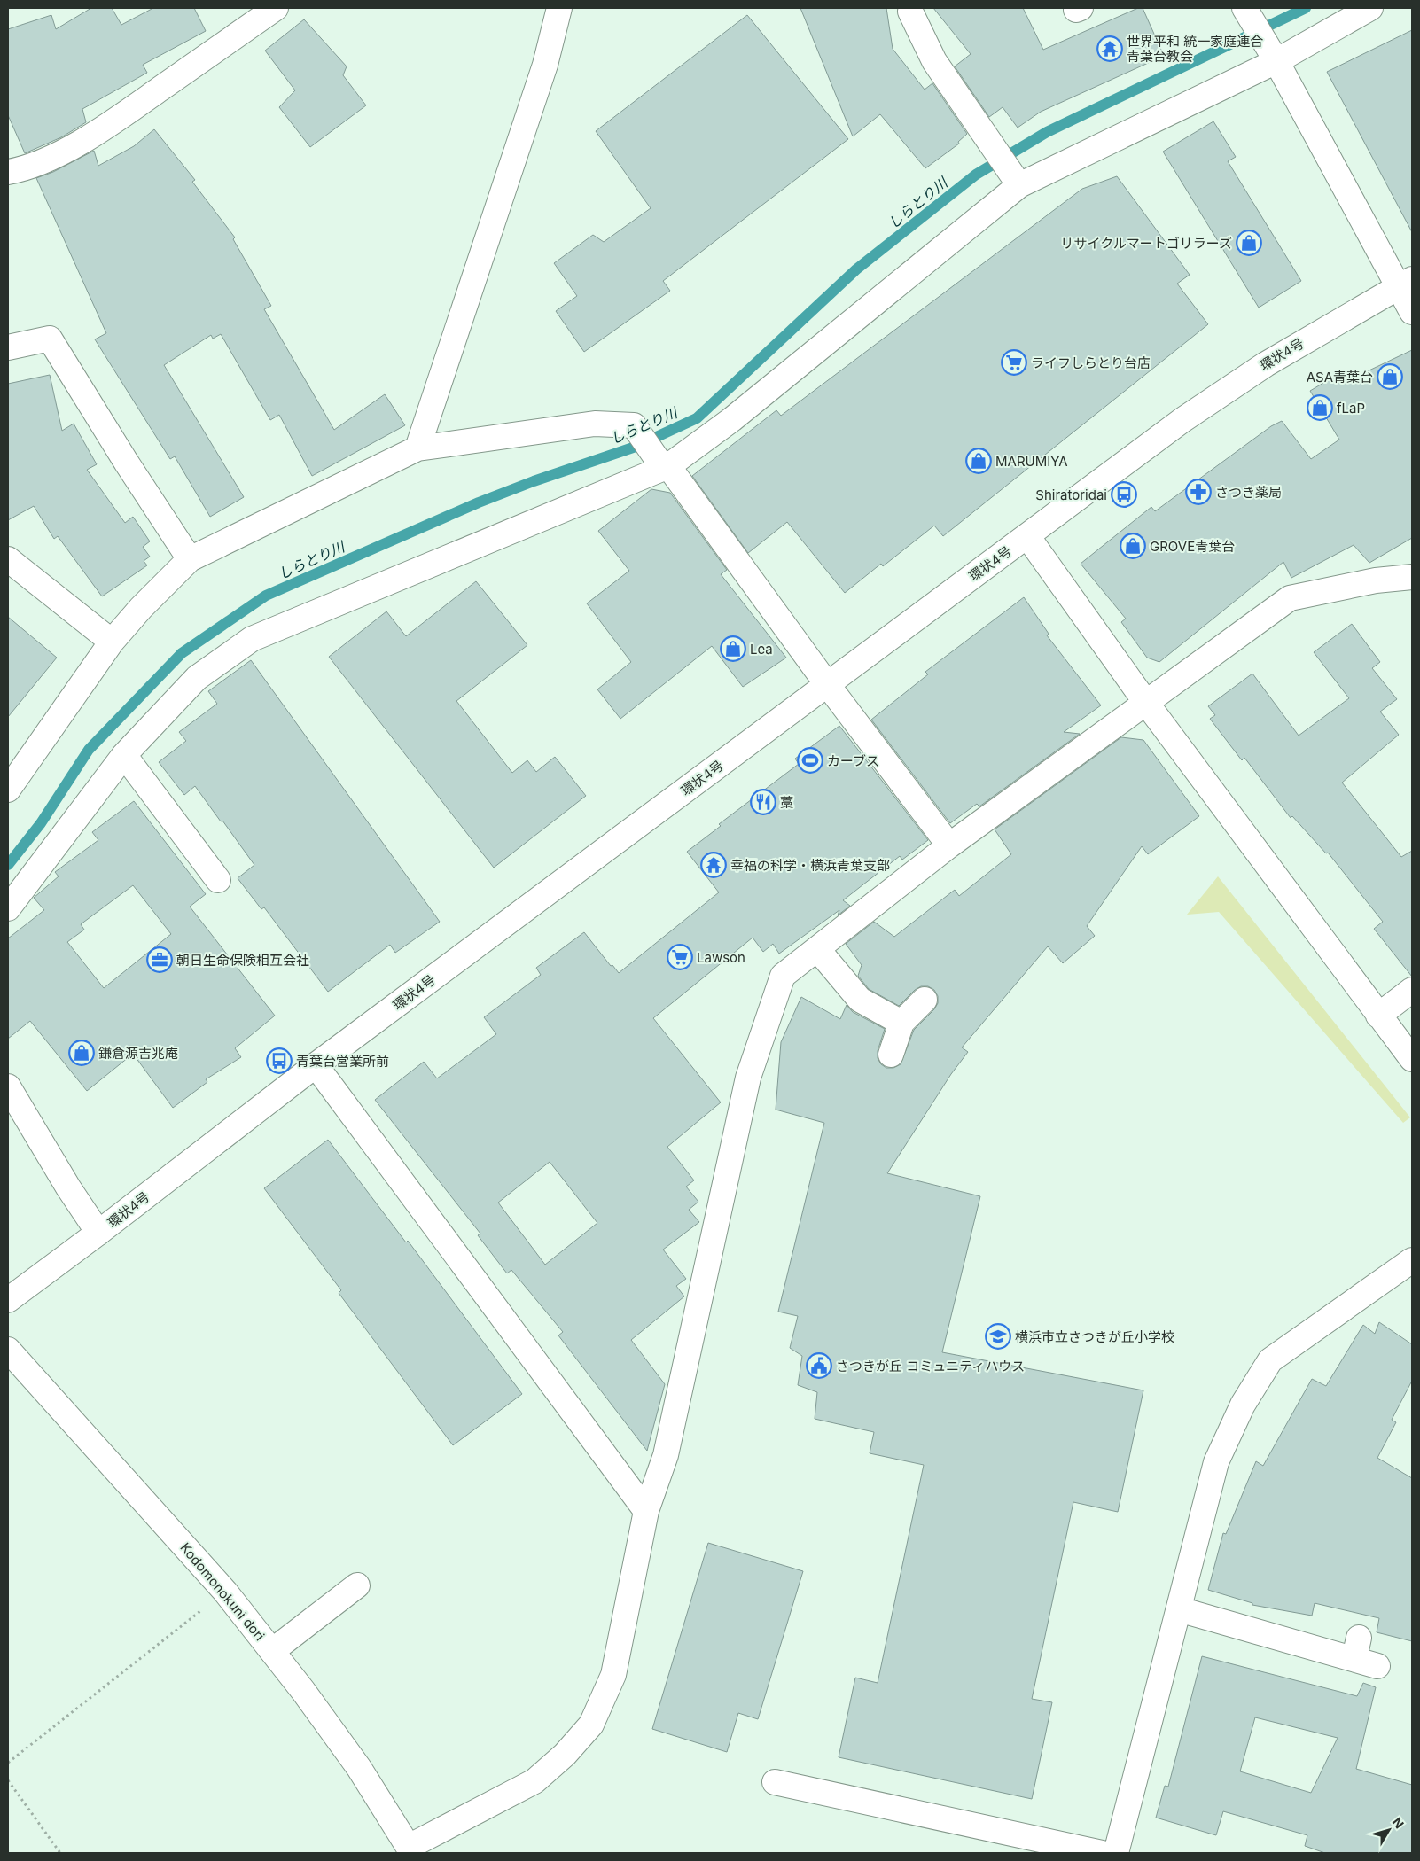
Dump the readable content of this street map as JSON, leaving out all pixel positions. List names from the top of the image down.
{
  "streets": {
    "street": ["環状4号", "Kodomonokuni dori"]
  },
  "water": ["しらとり川"],
  "places": {
    "temple": ["世界平和 統一家庭連合 青葉台教会", "幸福の科学・横浜青葉支部"],
    "shop": [
      "リサイクルマートゴリラーズ",
      "ASA青葉台",
      "fLaP",
      "MARUMIYA",
      "GROVE青葉台",
      "Lea",
      "鎌倉源吉兆庵"
    ],
    "supermarket": ["ライフしらとり台店", "Lawson"],
    "pharmacy": ["さつき薬局"],
    "bus stop": ["Shiratoridai", "青葉台営業所前"],
    "sports": ["カーブス"],
    "restaurant": ["藁"],
    "office": ["朝日生命保険相互会社"],
    "school or university": ["横浜市立さつきが丘小学校"],
    "public building": ["さつきが丘 コミュニティハウス"]
  },
  "north": "top right"
}
